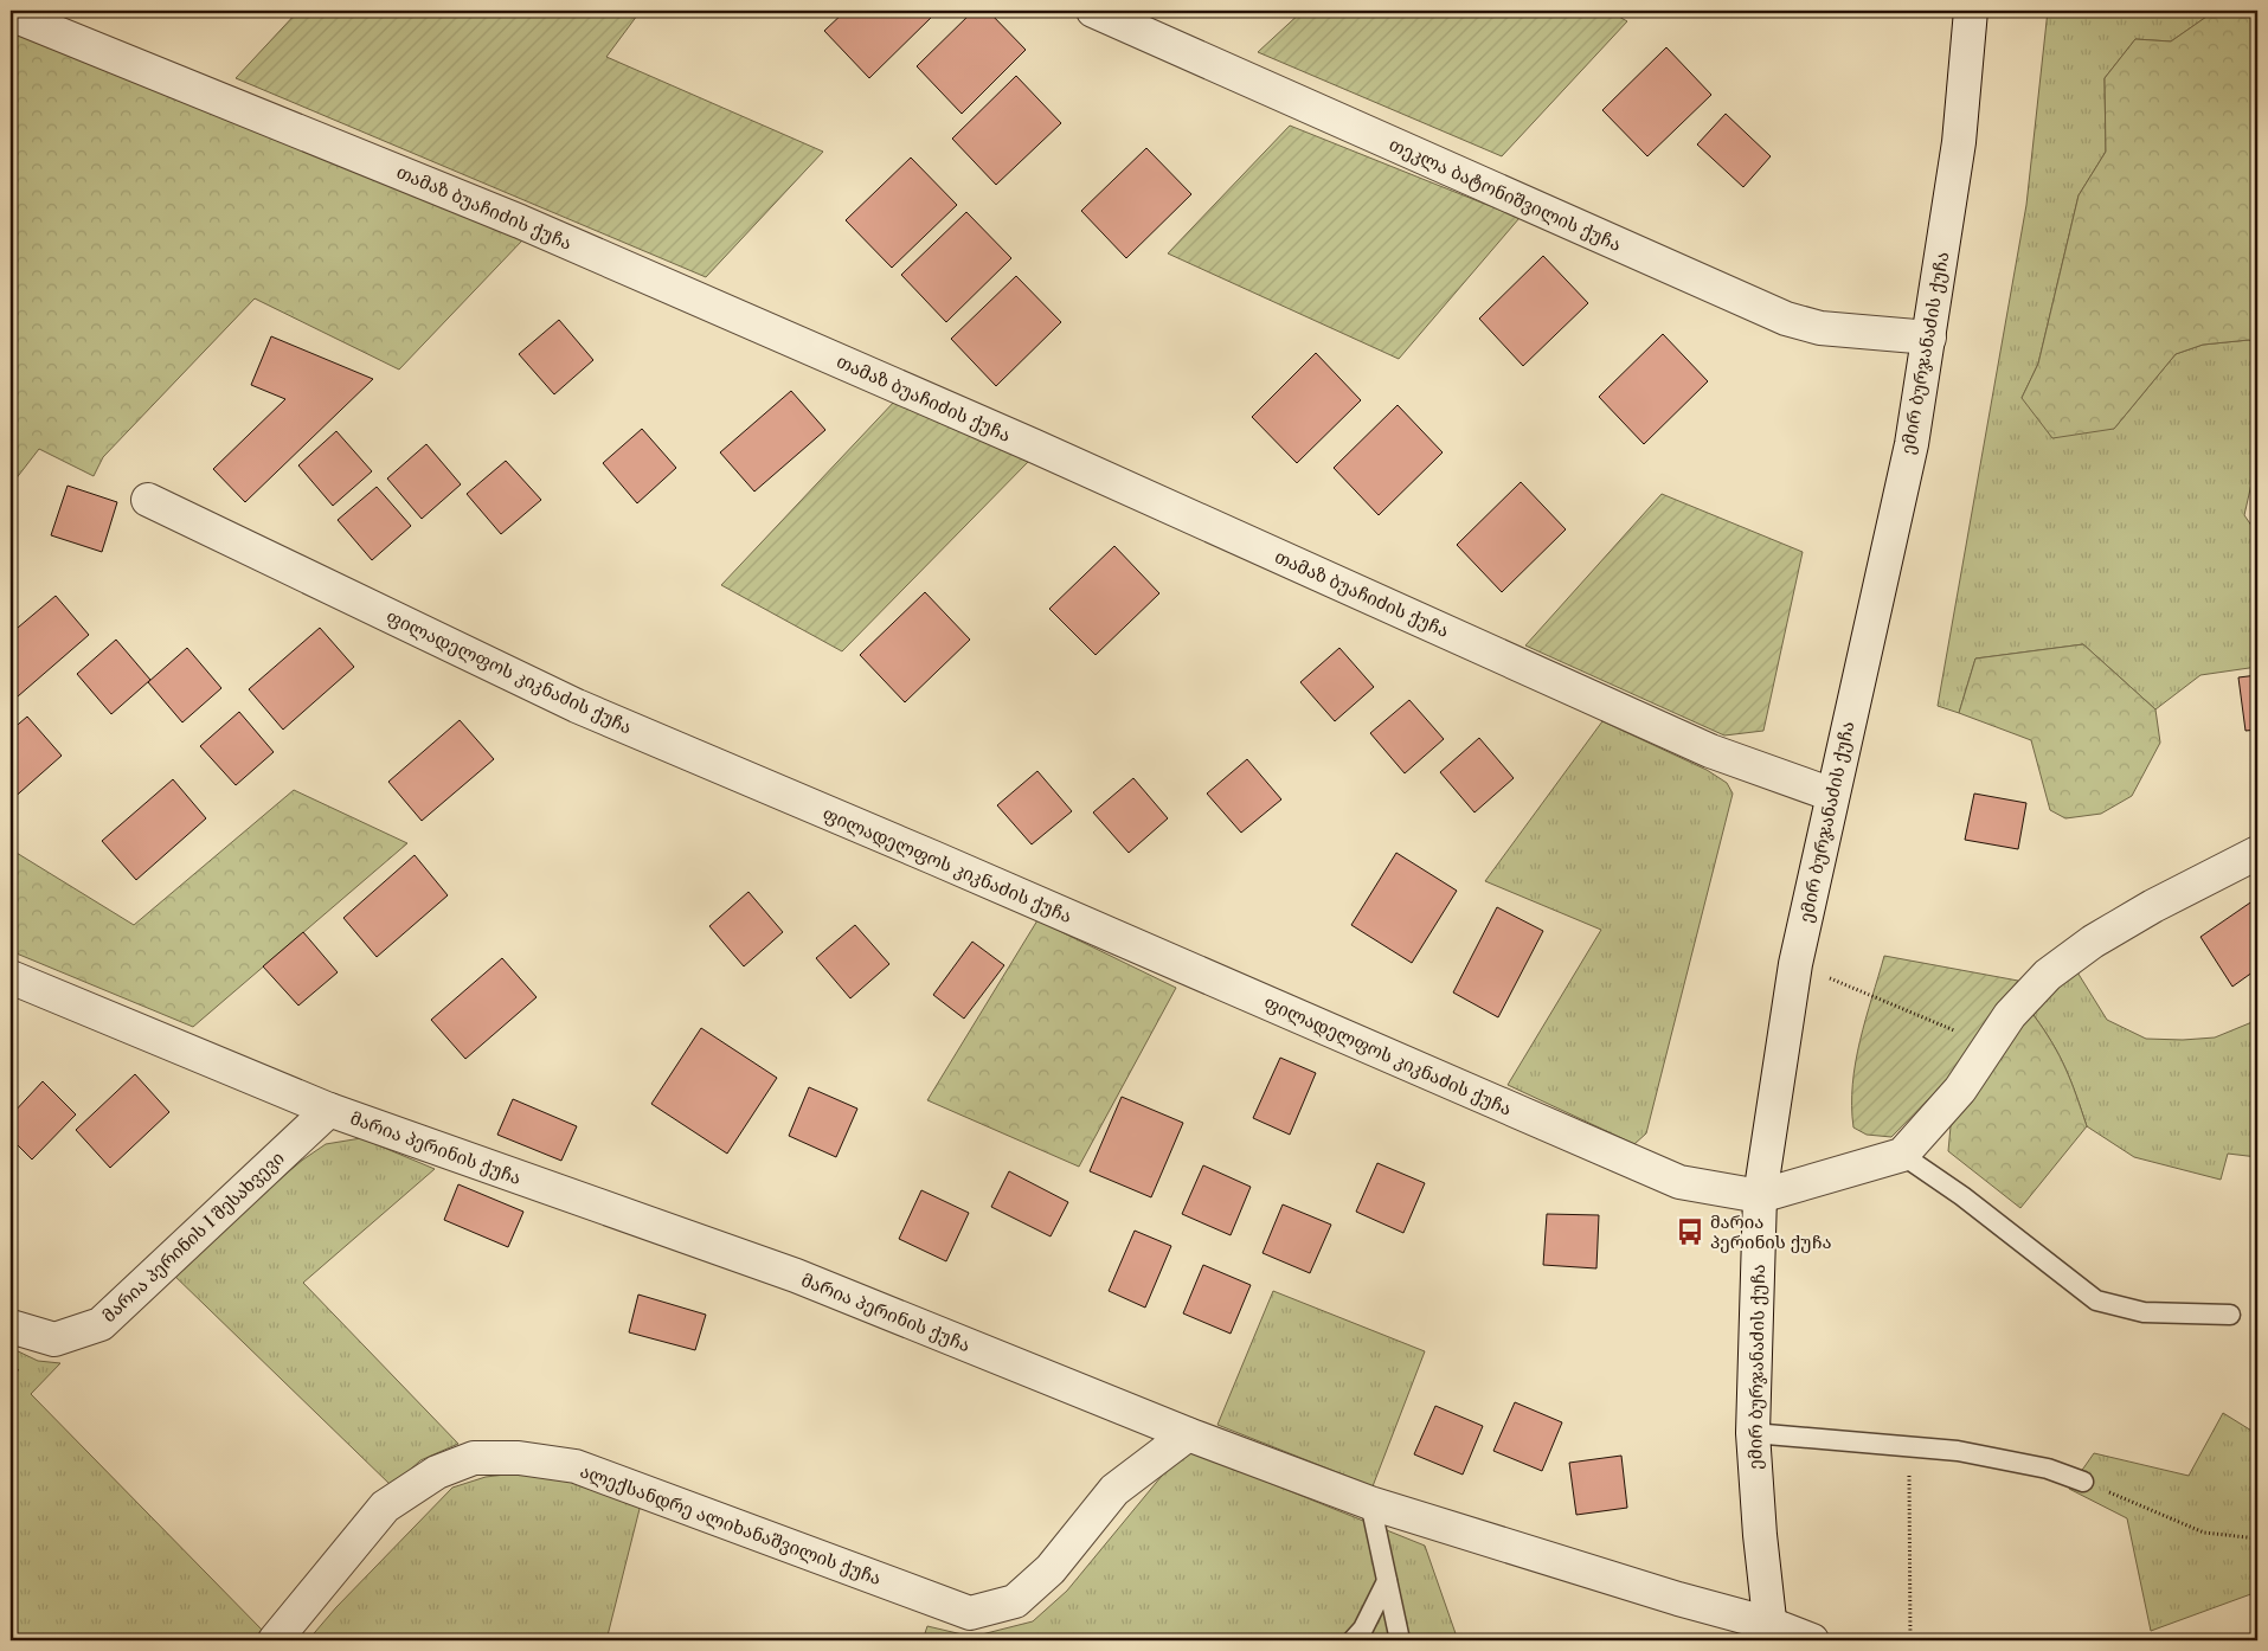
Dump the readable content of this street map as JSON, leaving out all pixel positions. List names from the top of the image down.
{
  "streets": {
    "street": [
      "თეკლა ბატონიშვილის ქუჩა",
      "თამაზ ბუაჩიძის ქუჩა",
      "ემირ ბურჯანაძის ქუჩა",
      "ფილადელფოს კიკნაძის ქუჩა",
      "მარია პერინის ქუჩა",
      "მარია პერინის I შესახვევი",
      "ალექსანდრე ალიხანაშვილის ქუჩა"
    ]
  },
  "crossings": [
    ["თეკლა ბატონიშვილის ქუჩა", "ემირ ბურჯანაძის ქუჩა"],
    ["თამაზ ბუაჩიძის ქუჩა", "ემირ ბურჯანაძის ქუჩა"],
    ["ემირ ბურჯანაძის ქუჩა", "ფილადელფოს კიკნაძის ქუჩა"],
    ["ემირ ბურჯანაძის ქუჩა", "მარია პერინის ქუჩა"],
    ["მარია პერინის ქუჩა", "მარია პერინის I შესახვევი"],
    ["მარია პერინის ქუჩა", "ალექსანდრე ალიხანაშვილის ქუჩა"]
  ],
  "places": {
    "bus stop": ["მარია პერინის ქუჩა"]
  }
}
